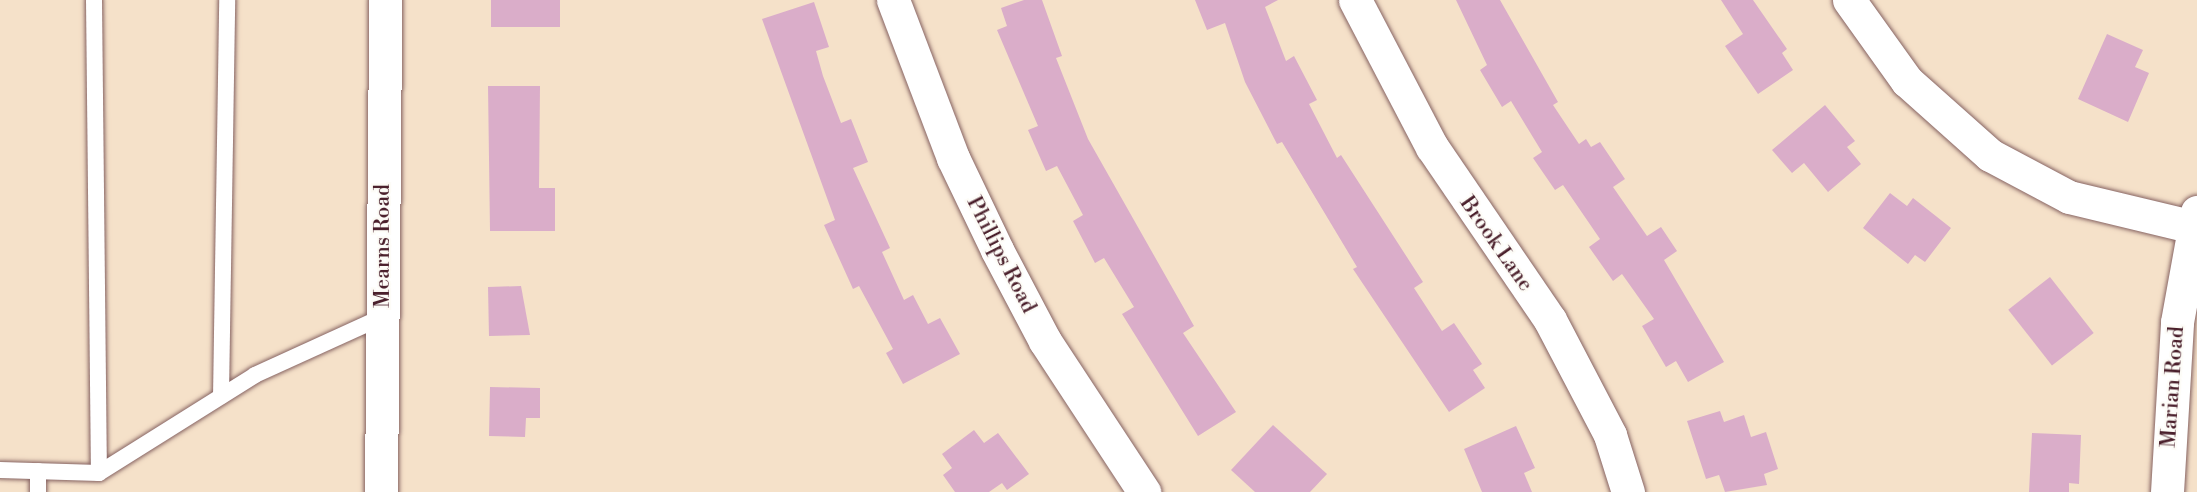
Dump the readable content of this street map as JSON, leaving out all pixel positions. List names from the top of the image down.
{
  "streets": {
    "street": [
      "Brook Lane",
      "Mearns Road",
      "Phillips Road",
      "Marian Road"
    ]
  }
}
